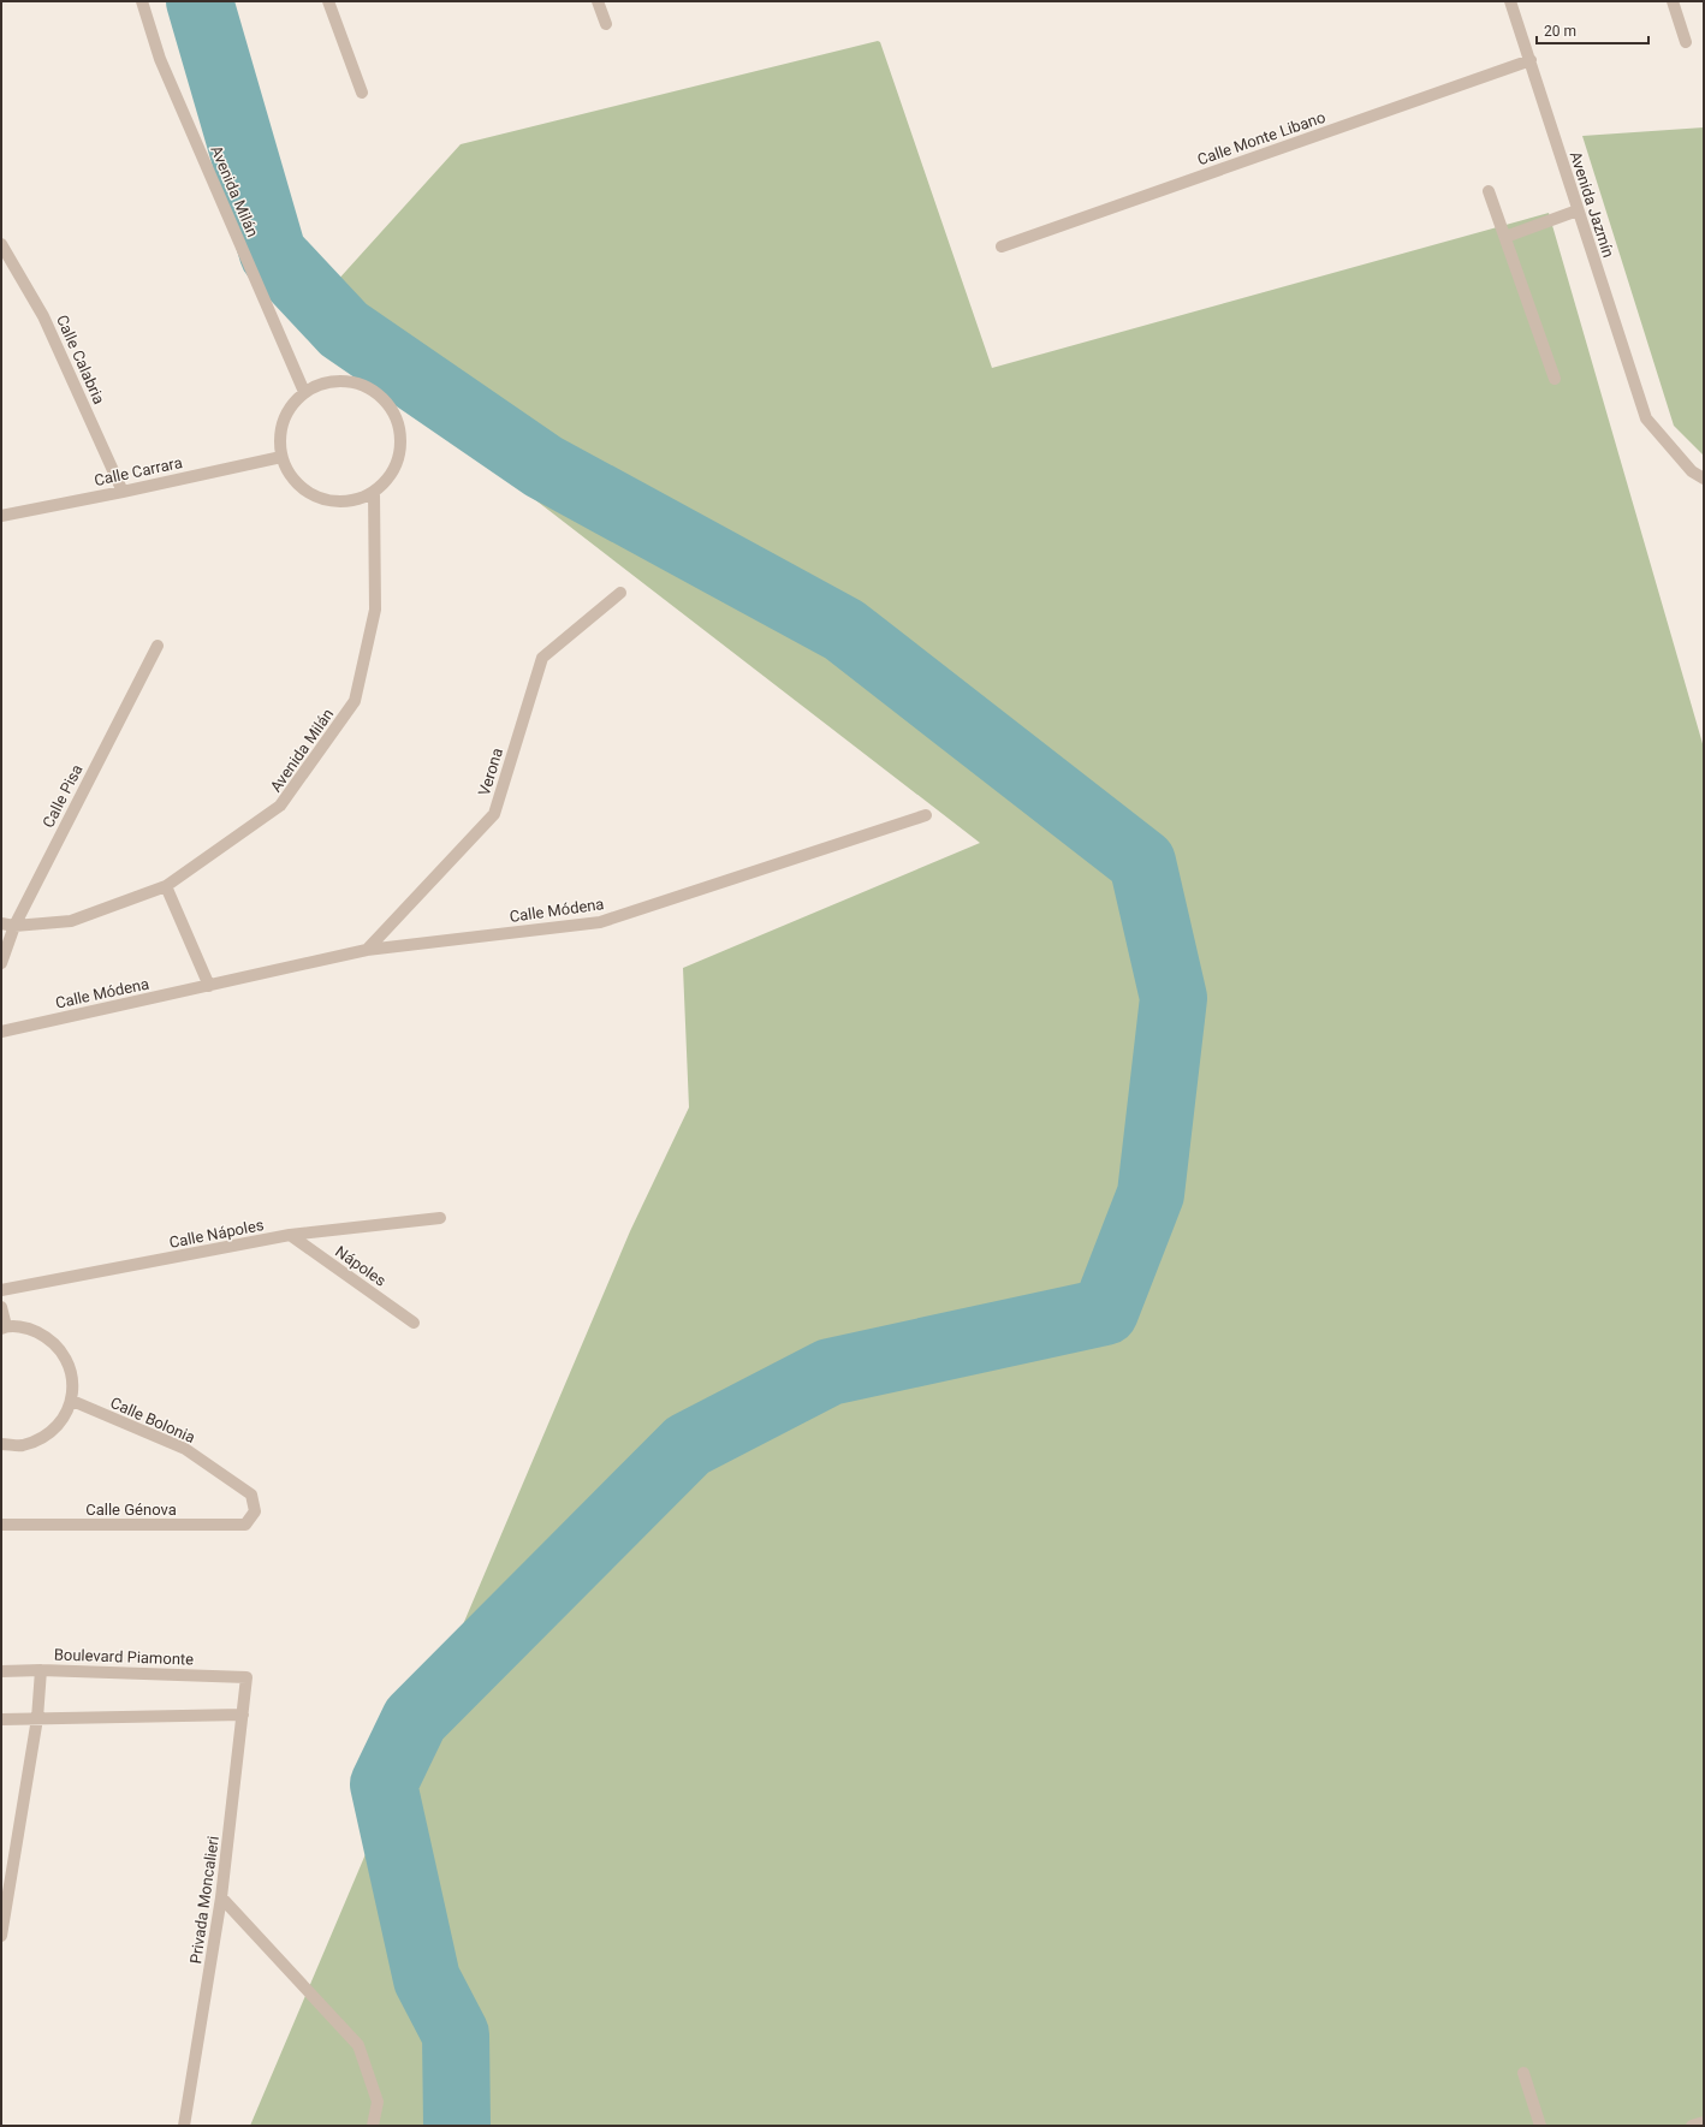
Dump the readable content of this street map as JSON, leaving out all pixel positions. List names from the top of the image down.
{
  "streets": {
    "street": [
      "Calle Monte Libano",
      "Avenida Milán",
      "Avenida Jazmín",
      "Calle Calabria",
      "Calle Carrara",
      "Verona",
      "Calle Pisa",
      "Calle Módena",
      "Calle Nápoles",
      "Nápoles",
      "Calle Bolonia",
      "Calle Génova",
      "Boulevard Piamonte",
      "Privada Moncalieri"
    ]
  },
  "crossings": [
    ["Calle Monte Libano", "Avenida Jazmín"],
    ["Avenida Milán", "Calle Carrara"],
    ["Avenida Milán", "Calle Pisa"],
    ["Calle Calabria", "Calle Carrara"],
    ["Verona", "Calle Módena"],
    ["Calle Nápoles", "Nápoles"],
    ["Calle Bolonia", "Calle Génova"],
    ["Boulevard Piamonte", "Privada Moncalieri"]
  ],
  "scale_bar": "20 m"
}
